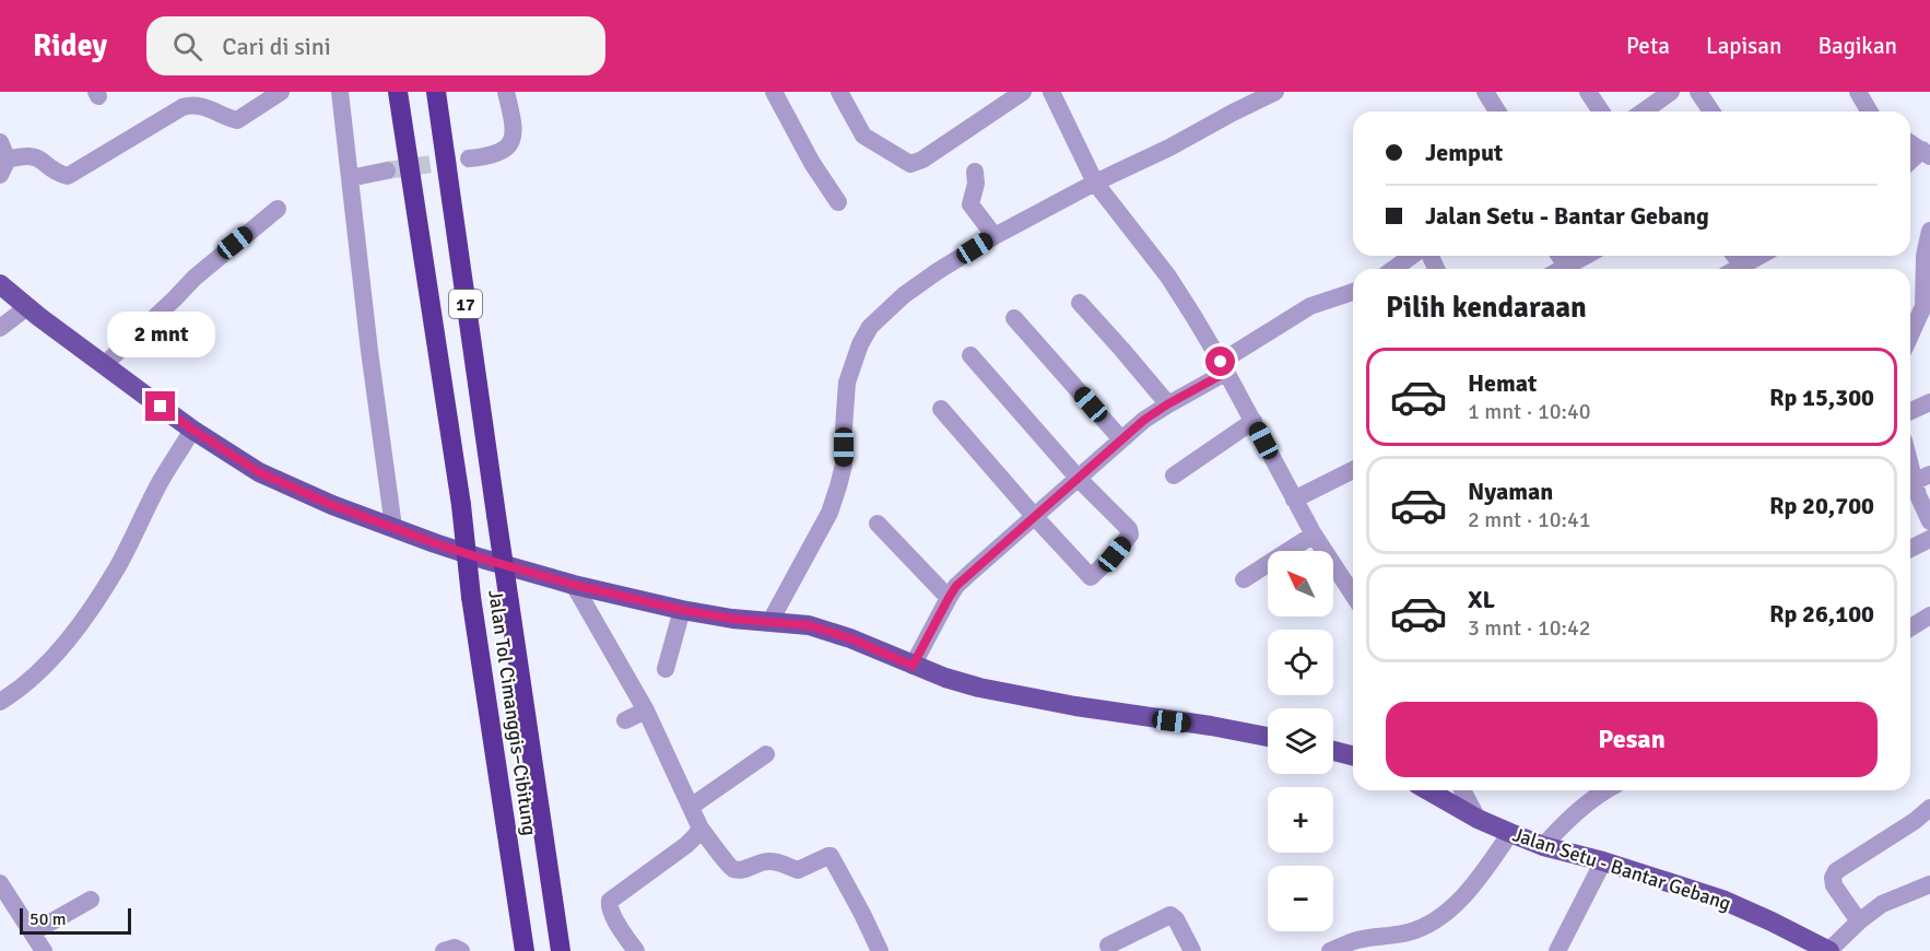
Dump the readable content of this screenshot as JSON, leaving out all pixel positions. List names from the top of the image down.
{
  "streets": {
    "highway": ["17", "Jalan Tol Cimanggis–Cibitung"],
    "main road": ["Jalan Setu - Bantar Gebang"]
  },
  "scale_bar": "50 m",
  "north": "top left",
  "page": {
    "header": "Ridey",
    "search": "Cari di sini",
    "nav": ["Peta", "Lapisan", "Bagikan"],
    "banner": ["Jemput", "Jalan Setu - Bantar Gebang"],
    "heading": "Pilih kendaraan",
    "bubble": "2 mnt",
    "list": [
      {
        "name": "Hemat",
        "note": "1 mnt · 10:40",
        "value": "Rp 15,300"
      },
      {
        "name": "Nyaman",
        "note": "2 mnt · 10:41",
        "value": "Rp 20,700"
      },
      {
        "name": "XL",
        "note": "3 mnt · 10:42",
        "value": "Rp 26,100"
      }
    ],
    "map_buttons": ["+", "−"],
    "buttons": "Pesan",
    "scale": "50 m"
  }
}
